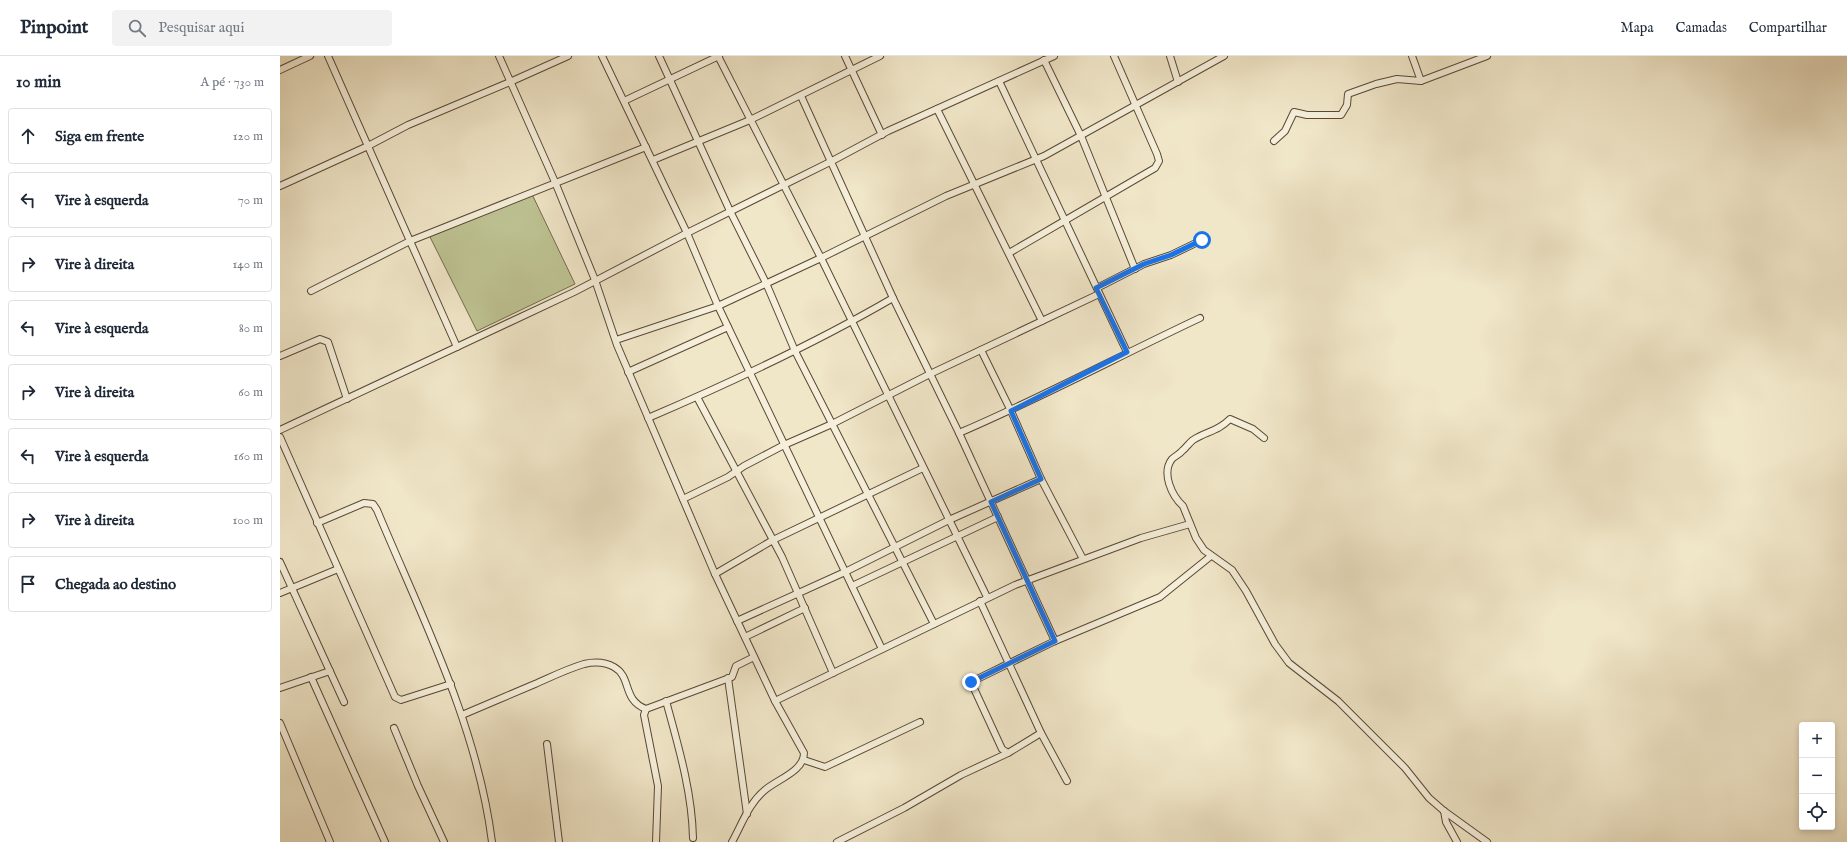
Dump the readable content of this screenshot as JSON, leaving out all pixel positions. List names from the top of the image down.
{
  "page": {
    "header": "Pinpoint",
    "search": "Pesquisar aqui",
    "nav": ["Mapa", "Camadas", "Compartilhar"],
    "heading": ["10 min", "A pé · 730 m"],
    "list": [
      ["Siga em frente", "120 m"],
      ["Vire à esquerda", "70 m"],
      ["Vire à direita", "140 m"],
      ["Vire à esquerda", "80 m"],
      ["Vire à direita", "60 m"],
      ["Vire à esquerda", "160 m"],
      ["Vire à direita", "100 m"],
      "Chegada ao destino"
    ],
    "map_buttons": ["+", "−"]
  }
}
